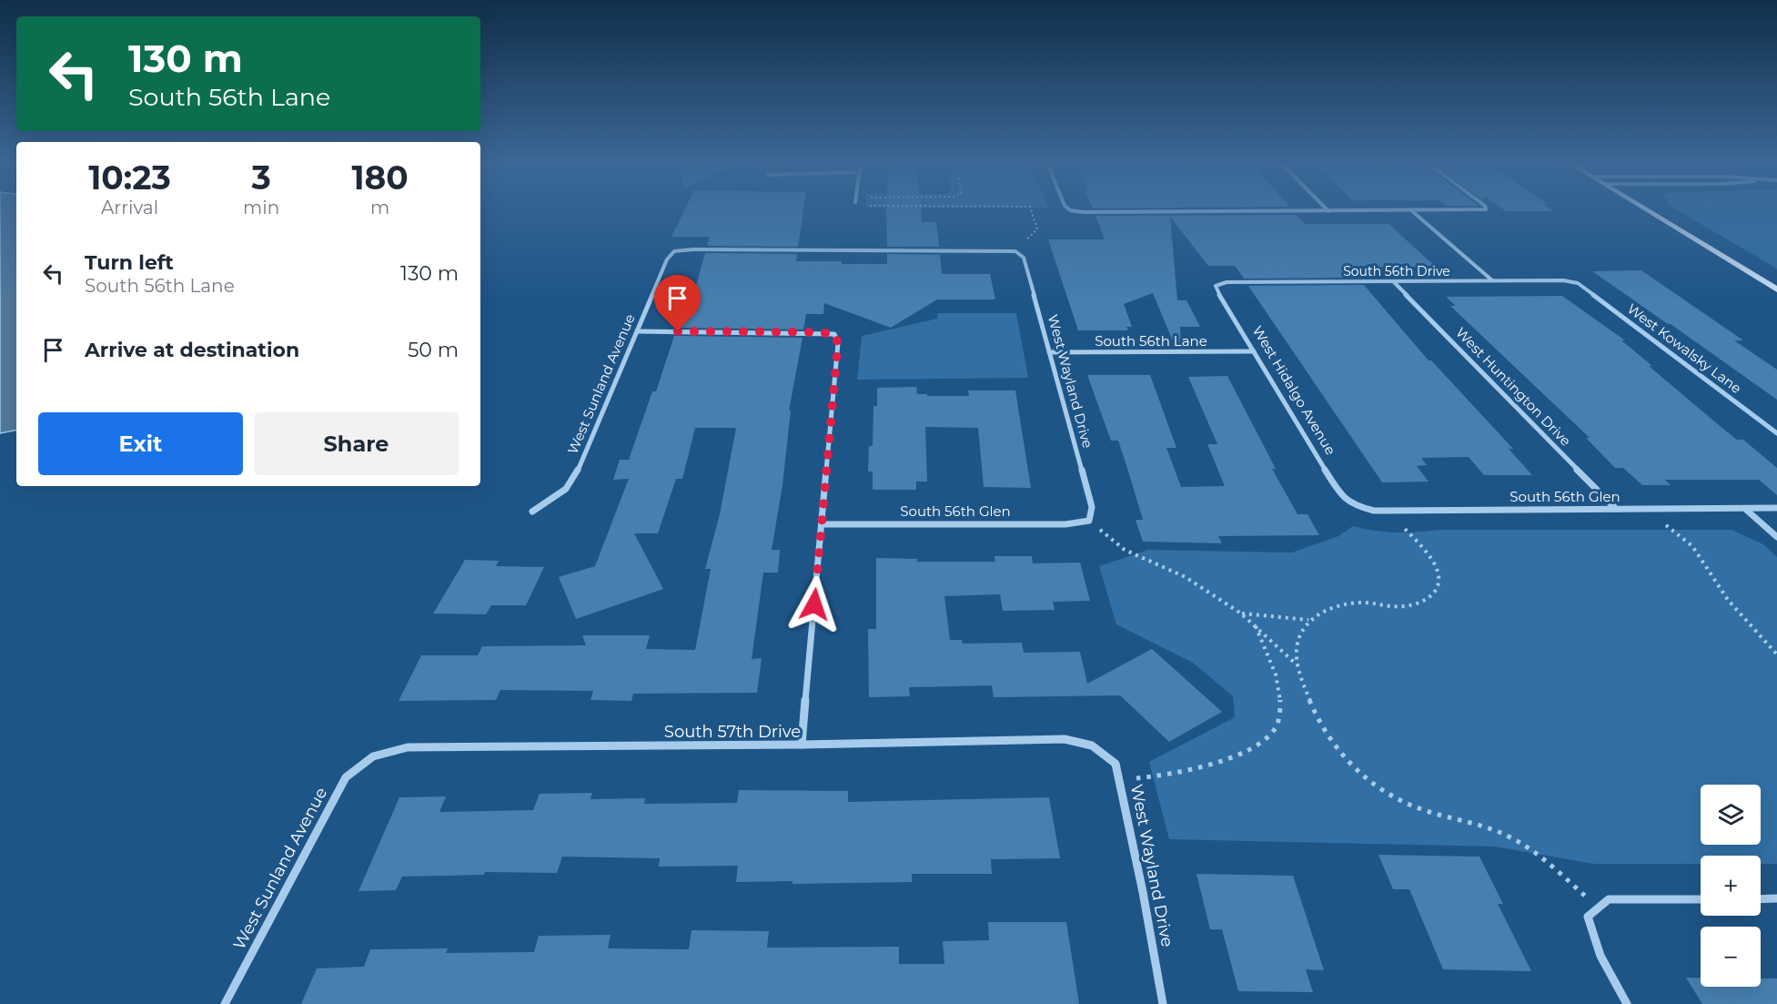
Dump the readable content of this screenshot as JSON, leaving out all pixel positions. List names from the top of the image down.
{
  "streets": {
    "street": [
      "South 56th Drive",
      "South 56th Lane",
      "West Kowalsky Lane",
      "West Wayland Drive",
      "West Sunland Avenue",
      "West Huntington Drive",
      "West Hidalgo Avenue",
      "South 56th Glen",
      "South 57th Drive"
    ]
  },
  "crossings": [
    ["South 56th Drive", "West Kowalsky Lane"],
    ["South 56th Drive", "West Huntington Drive"],
    ["South 56th Drive", "West Hidalgo Avenue"],
    ["South 56th Lane", "West Wayland Drive"],
    ["South 56th Lane", "West Hidalgo Avenue"],
    ["West Wayland Drive", "West Sunland Avenue"],
    ["West Wayland Drive", "South 56th Glen"],
    ["West Wayland Drive", "South 57th Drive"],
    ["West Sunland Avenue", "South 57th Drive"],
    ["West Huntington Drive", "South 56th Glen"],
    ["West Hidalgo Avenue", "South 56th Glen"]
  ],
  "page": {
    "turn": ["130 m", "South 56th Lane"],
    "eta": [
      "10:23",
      "Arrival",
      "3",
      "min",
      "180",
      "m"
    ],
    "list": [
      {
        "name": "Turn left",
        "note": "South 56th Lane",
        "value": "130 m"
      },
      {
        "name": "Arrive at destination",
        "value": "50 m"
      }
    ],
    "buttons": ["Exit", "Share"],
    "map_buttons": ["+", "−"]
  }
}
